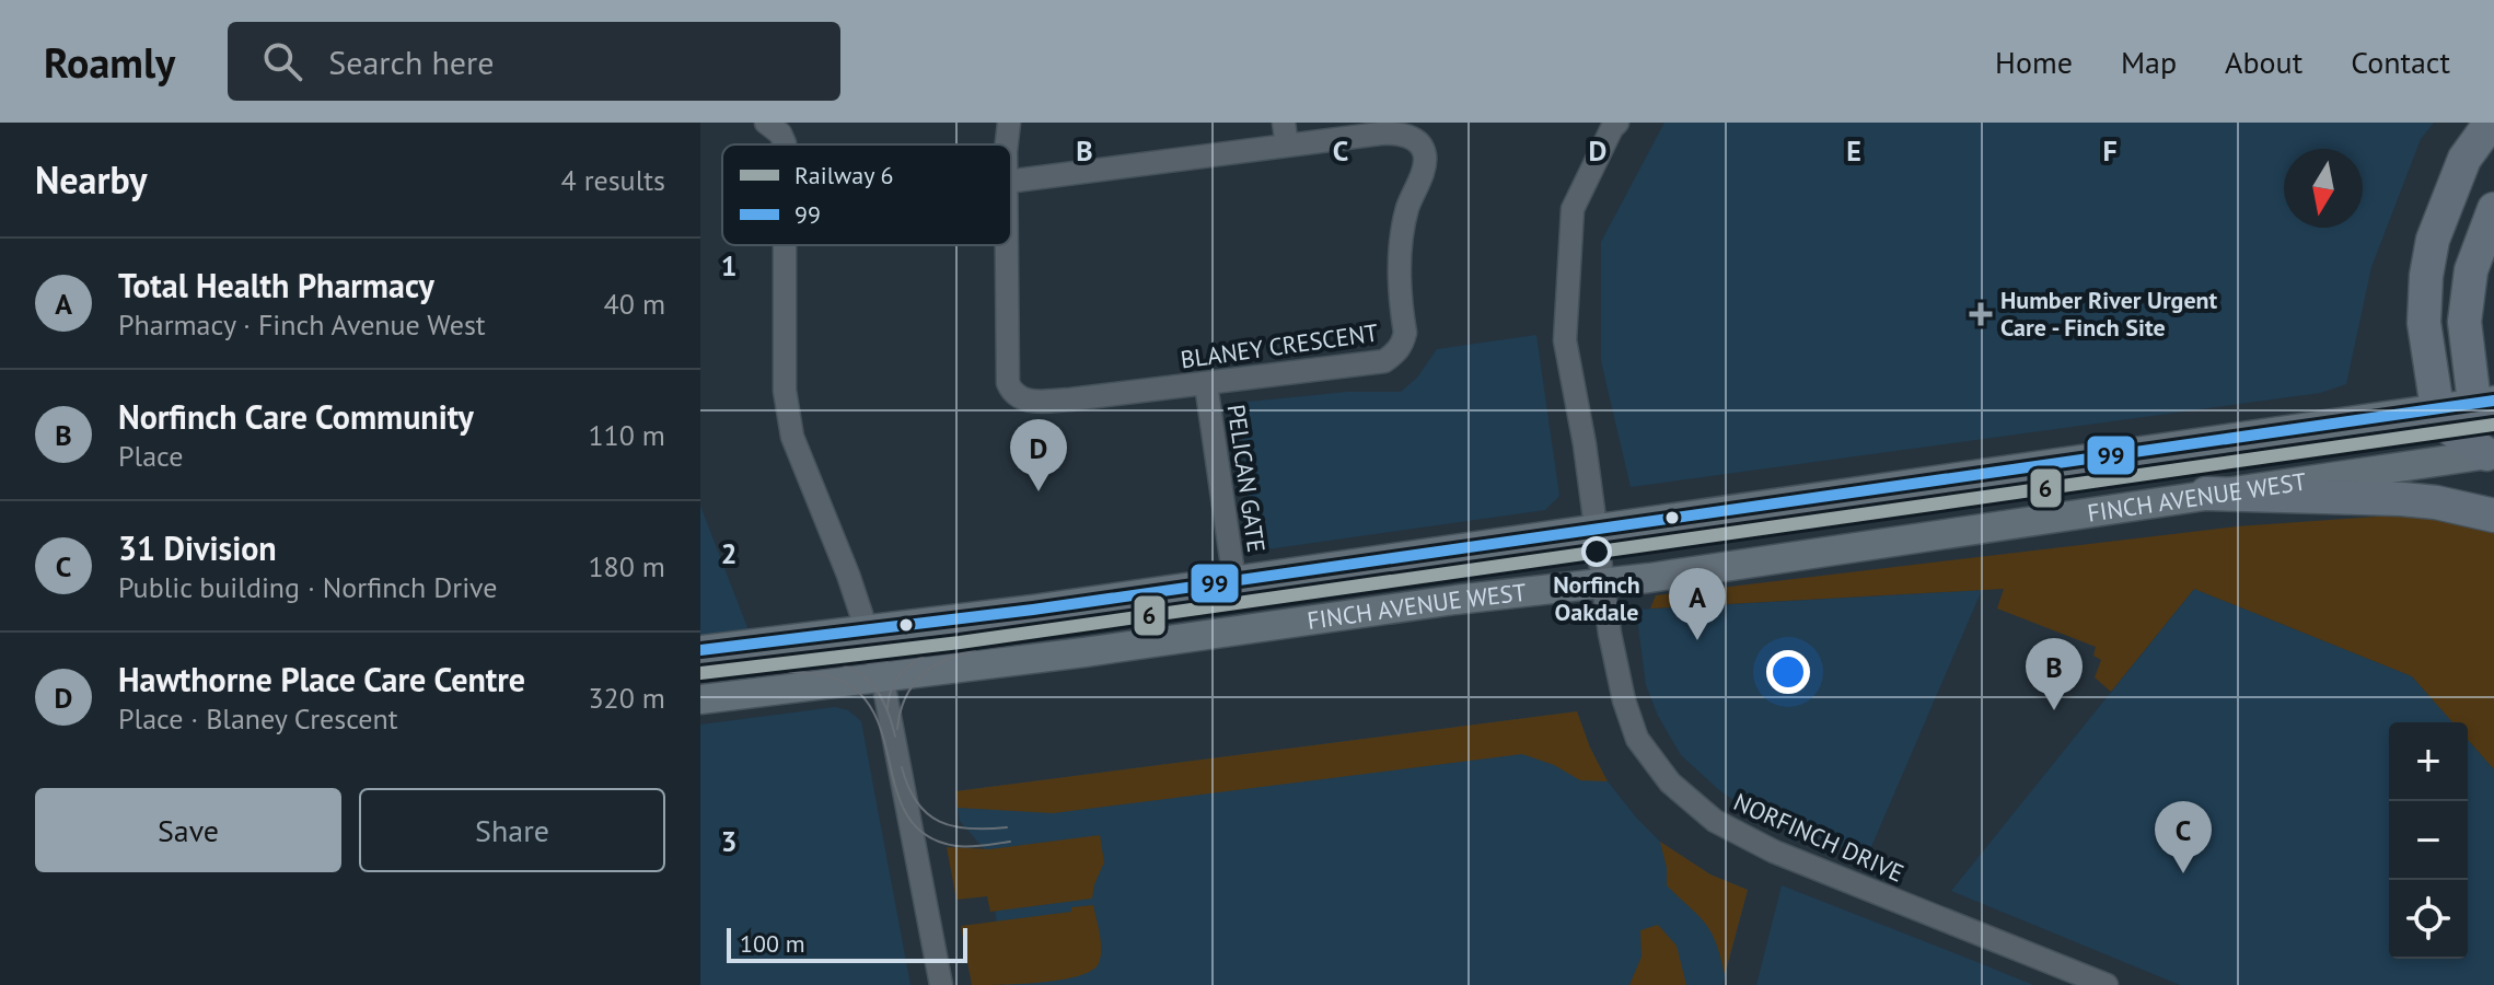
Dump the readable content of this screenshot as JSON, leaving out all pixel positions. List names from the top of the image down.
{
  "streets": {
    "main road": ["FINCH AVENUE WEST"],
    "street": ["BLANEY CRESCENT", "PELICAN GATE", "NORFINCH DRIVE"]
  },
  "crossings": [
    ["BLANEY CRESCENT", "PELICAN GATE"],
    ["PELICAN GATE", "FINCH AVENUE WEST"],
    ["FINCH AVENUE WEST", "NORFINCH DRIVE"]
  ],
  "places": {
    "health": ["Humber River Urgent Care - Finch Site"],
    "other": ["Norfinch Oakdale"]
  },
  "lines": ["transit line 99", "rail line 6"],
  "legend": ["Railway 6", "99"],
  "scale_bar": "100 m",
  "north": "bottom",
  "page": {
    "header": "Roamly",
    "search": "Search here",
    "nav": [
      "Home",
      "Map",
      "About",
      "Contact"
    ],
    "heading": ["Nearby", "4 results"],
    "list": [
      {
        "mark": "A",
        "name": "Total Health Pharmacy",
        "note": "Pharmacy · Finch Avenue West",
        "value": "40 m"
      },
      {
        "mark": "B",
        "name": "Norfinch Care Community",
        "note": "Place",
        "value": "110 m"
      },
      {
        "mark": "C",
        "name": "31 Division",
        "note": "Public building · Norfinch Drive",
        "value": "180 m"
      },
      {
        "mark": "D",
        "name": "Hawthorne Place Care Centre",
        "note": "Place · Blaney Crescent",
        "value": "320 m"
      }
    ],
    "pins": [
      "D",
      "A",
      "B",
      "C"
    ],
    "map_buttons": ["+", "−"],
    "buttons": ["Save", "Share"],
    "scale": "100 m"
  },
  "grid": {
    "columns": [
      "B",
      "C",
      "D",
      "E",
      "F"
    ],
    "rows": ["1", "2", "3"]
  }
}
